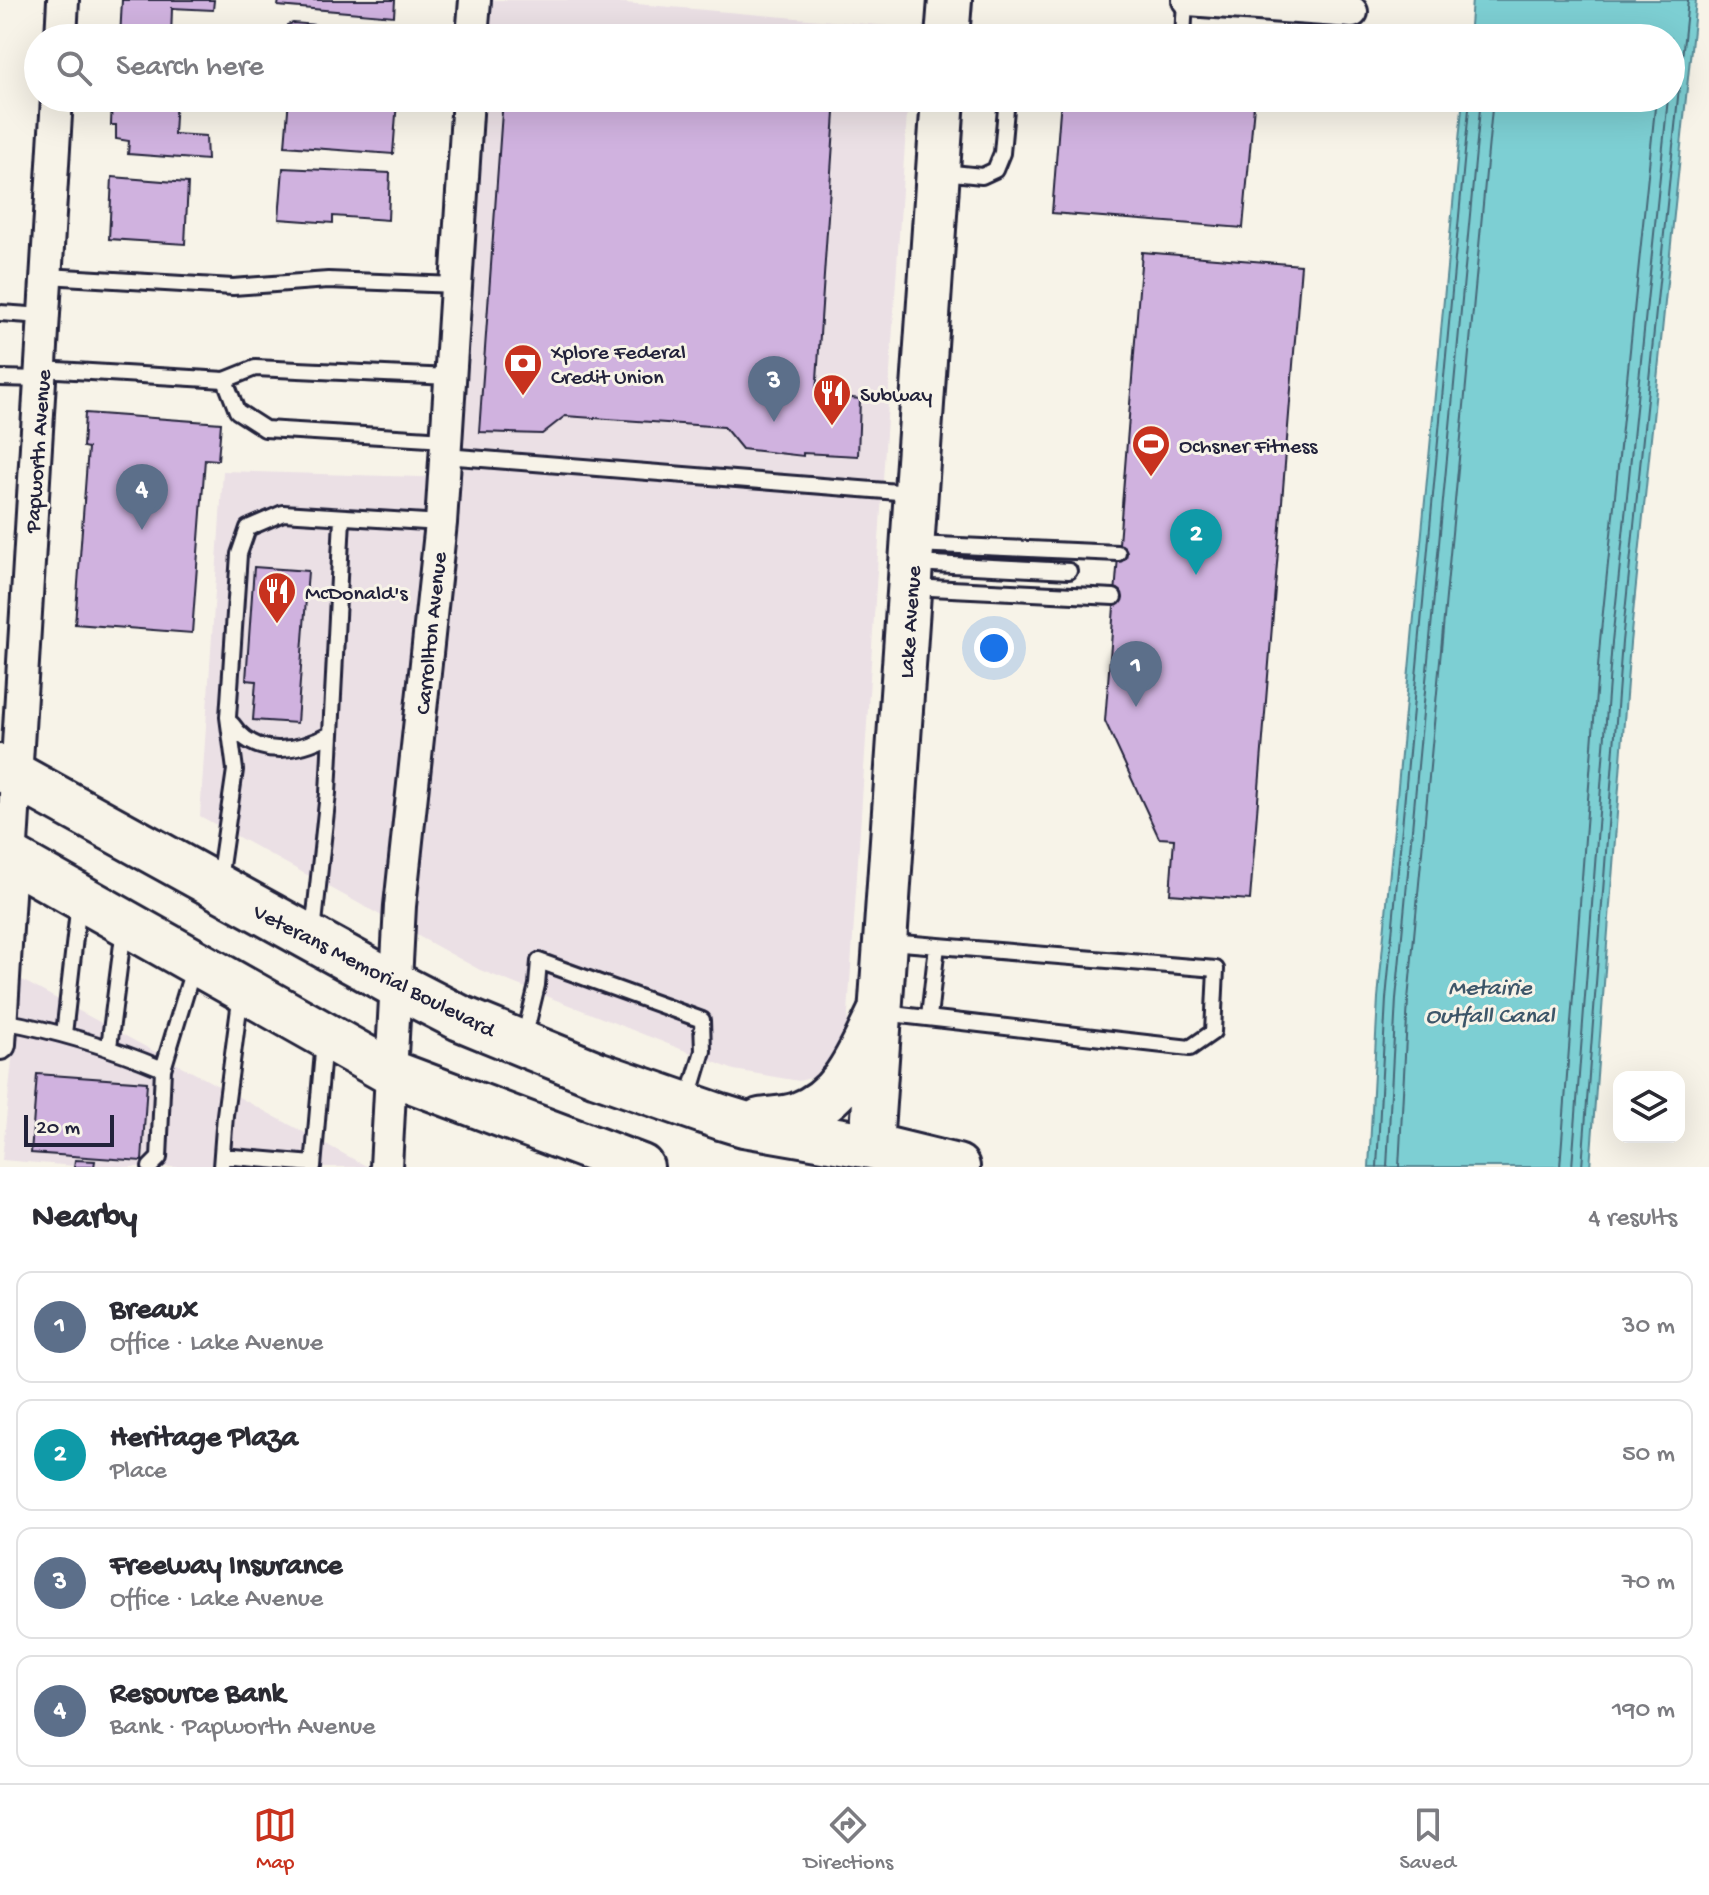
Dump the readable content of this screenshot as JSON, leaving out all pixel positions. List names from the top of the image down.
{
  "streets": {
    "main road": ["Veterans Memorial Boulevard"],
    "street": ["Papworth Avenue", "Lake Avenue", "Carrollton Avenue"]
  },
  "crossings": [
    ["Papworth Avenue", "Veterans Memorial Boulevard"],
    ["Lake Avenue", "Veterans Memorial Boulevard"],
    ["Carrollton Avenue", "Veterans Memorial Boulevard"]
  ],
  "water": ["Metairie Outfall Canal"],
  "places": {
    "bank": ["Xplore Federal Credit Union"],
    "restaurant": ["Subway", "McDonald's"],
    "sports": ["Ochsner Fitness"]
  },
  "scale_bar": "20 m",
  "page": {
    "search": "Search here",
    "pins": [
      "3",
      "4",
      "2",
      "1"
    ],
    "scale": "20 m",
    "heading": ["Nearby", "4 results"],
    "list": [
      {
        "mark": "1",
        "name": "Breaux",
        "note": "Office · Lake Avenue",
        "value": "30 m"
      },
      {
        "mark": "2",
        "name": "Heritage Plaza",
        "note": "Place",
        "value": "50 m"
      },
      {
        "mark": "3",
        "name": "Freeway Insurance",
        "note": "Office · Lake Avenue",
        "value": "70 m"
      },
      {
        "mark": "4",
        "name": "Resource Bank",
        "note": "Bank · Papworth Avenue",
        "value": "190 m"
      }
    ],
    "nav": ["Map", "Directions", "Saved"]
  }
}
